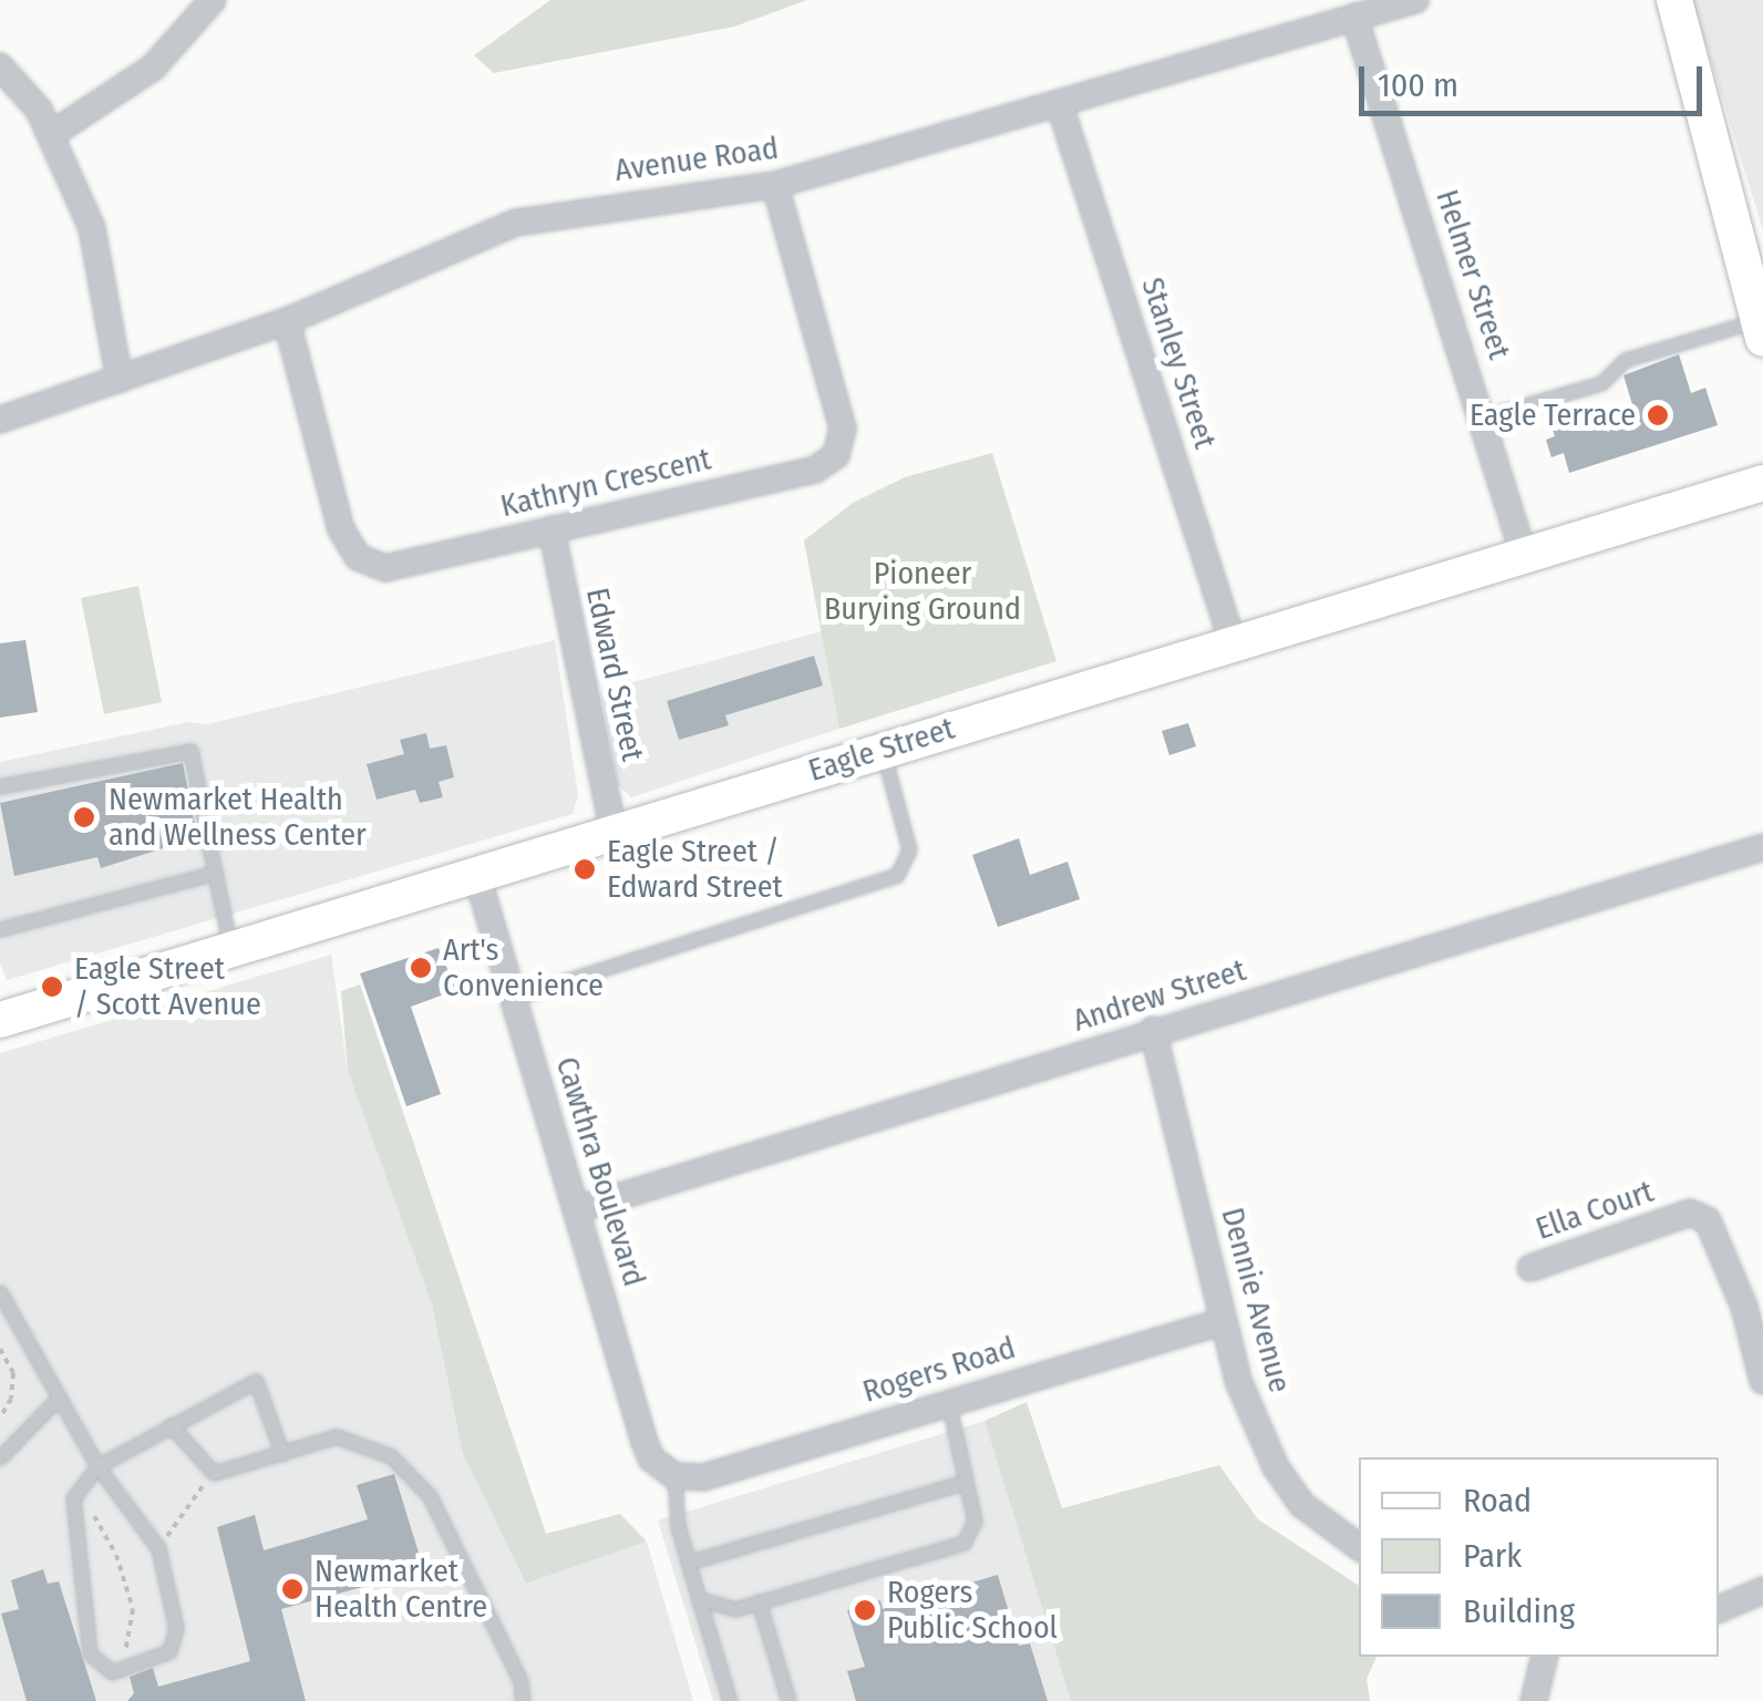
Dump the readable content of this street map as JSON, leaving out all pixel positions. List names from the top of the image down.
{
  "streets": {
    "main road": ["Eagle Street"],
    "street": [
      "Avenue Road",
      "Helmer Street",
      "Stanley Street",
      "Kathryn Crescent",
      "Edward Street",
      "Andrew Street",
      "Cawthra Boulevard",
      "Ella Court",
      "Dennie Avenue",
      "Rogers Road"
    ]
  },
  "crossings": [
    ["Avenue Road", "Helmer Street"],
    ["Avenue Road", "Stanley Street"],
    ["Avenue Road", "Kathryn Crescent"],
    ["Helmer Street", "Eagle Street"],
    ["Stanley Street", "Eagle Street"],
    ["Kathryn Crescent", "Edward Street"],
    ["Edward Street", "Eagle Street"],
    ["Eagle Street", "Cawthra Boulevard"],
    ["Andrew Street", "Cawthra Boulevard"],
    ["Andrew Street", "Dennie Avenue"],
    ["Cawthra Boulevard", "Rogers Road"],
    ["Dennie Avenue", "Rogers Road"]
  ],
  "parks": ["Pioneer Burying Ground"],
  "places": [
    "Eagle Terrace",
    "Newmarket Health and Wellness Center",
    "Eagle Street / Edward Street",
    "Art's Convenience",
    "Eagle Street / Scott Avenue",
    "Newmarket Health Centre",
    "Rogers Public School"
  ],
  "legend": ["Road", "Park", "Building"],
  "scale_bar": "100 m"
}
